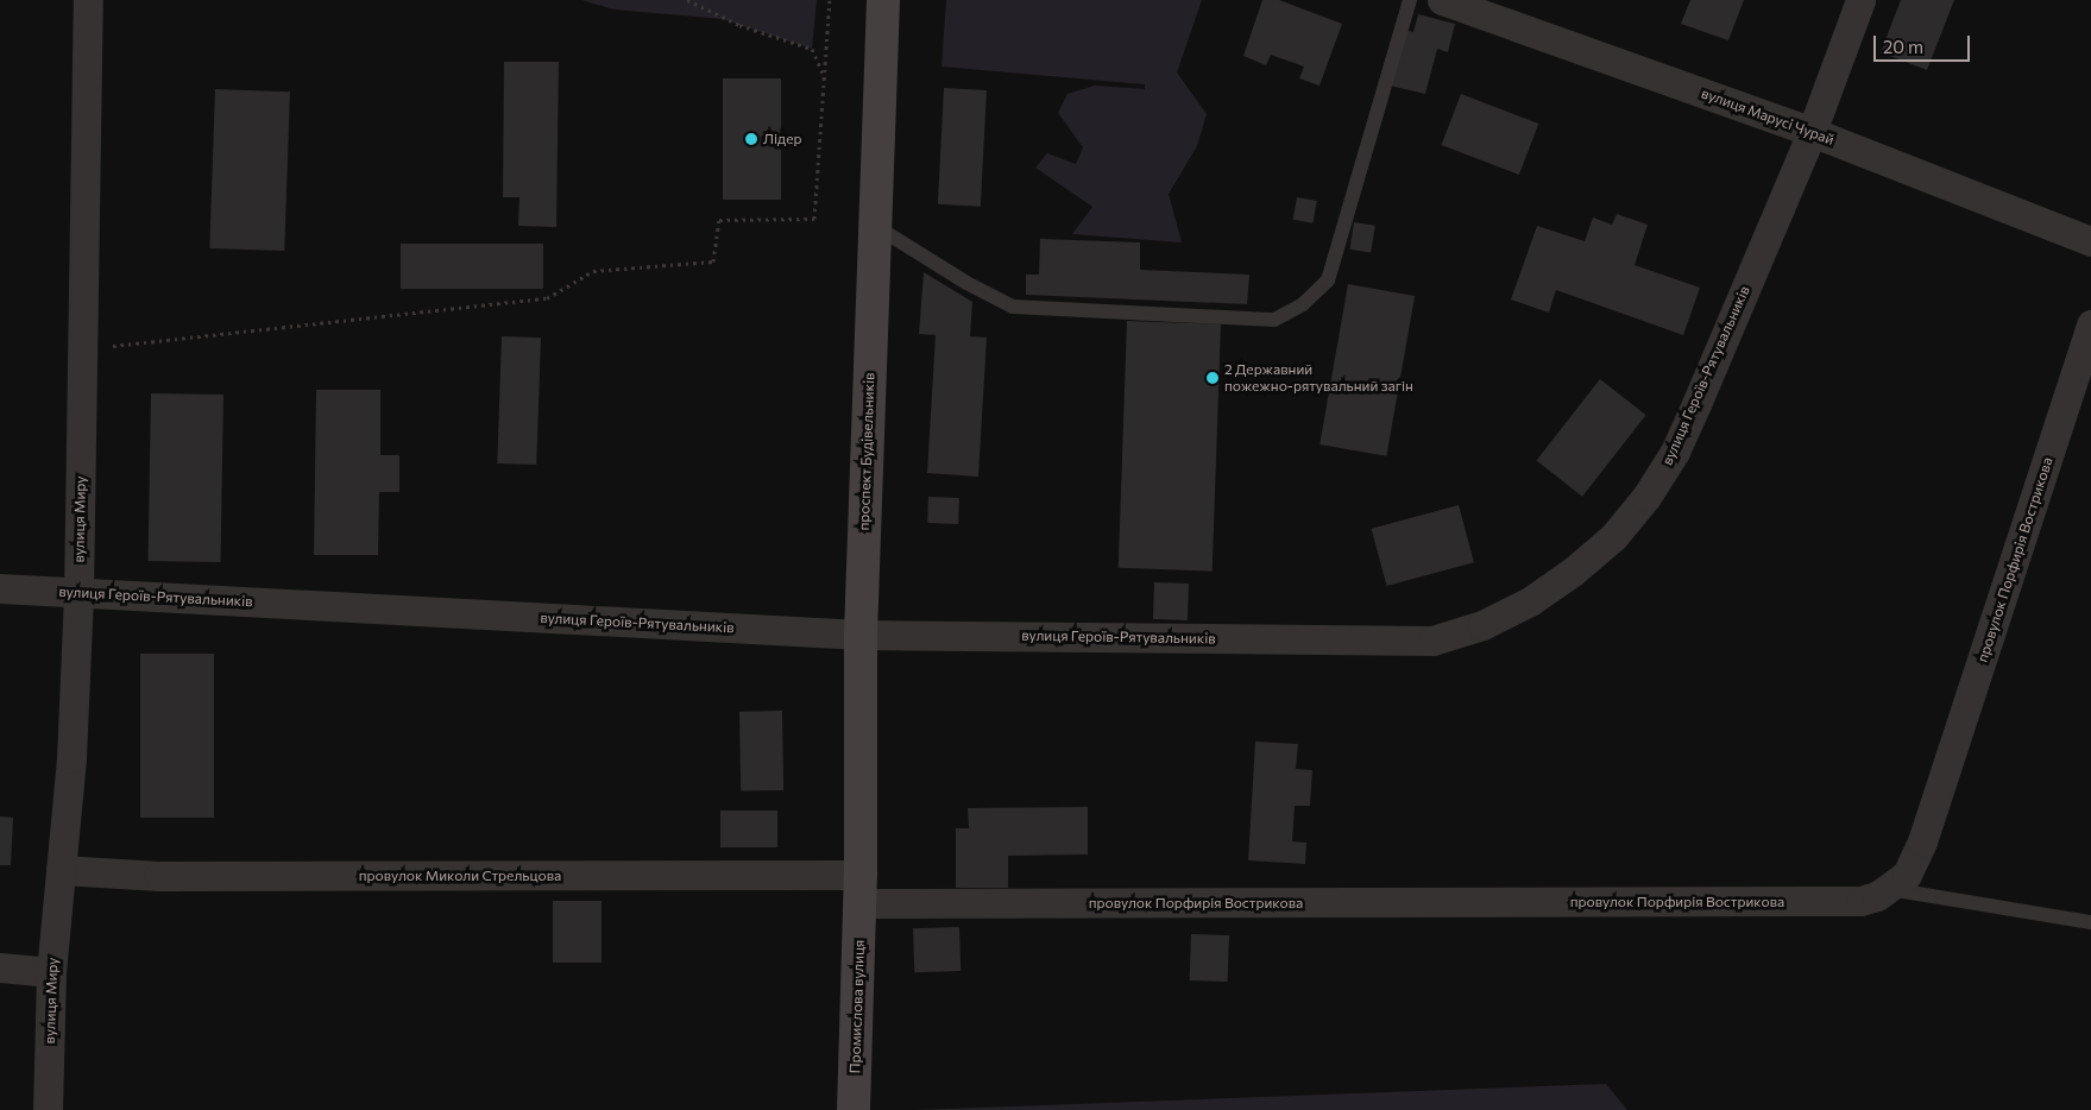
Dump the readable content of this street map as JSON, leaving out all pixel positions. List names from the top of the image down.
{
  "streets": {
    "street": [
      "вулиця Марусі Чурай",
      "вулиця Героїв-Рятувальників",
      "проспект Будівельників",
      "вулиця Миру",
      "провулок Порфирія Вострикова",
      "провулок Миколи Стрельцова",
      "Промислова вулиця"
    ]
  },
  "crossings": [
    ["вулиця Марусі Чурай", "вулиця Героїв-Рятувальників"],
    ["вулиця Героїв-Рятувальників", "проспект Будівельників"],
    ["вулиця Героїв-Рятувальників", "вулиця Миру"],
    ["проспект Будівельників", "провулок Порфирія Вострикова"],
    ["проспект Будівельників", "провулок Миколи Стрельцова"],
    ["проспект Будівельників", "Промислова вулиця"],
    ["вулиця Миру", "провулок Миколи Стрельцова"],
    ["провулок Порфирія Вострикова", "провулок Миколи Стрельцова"],
    ["провулок Порфирія Вострикова", "Промислова вулиця"],
    ["провулок Миколи Стрельцова", "Промислова вулиця"]
  ],
  "places": ["Лідер", "2 Державний пожежно-рятувальний загін"],
  "scale_bar": "20 m"
}
